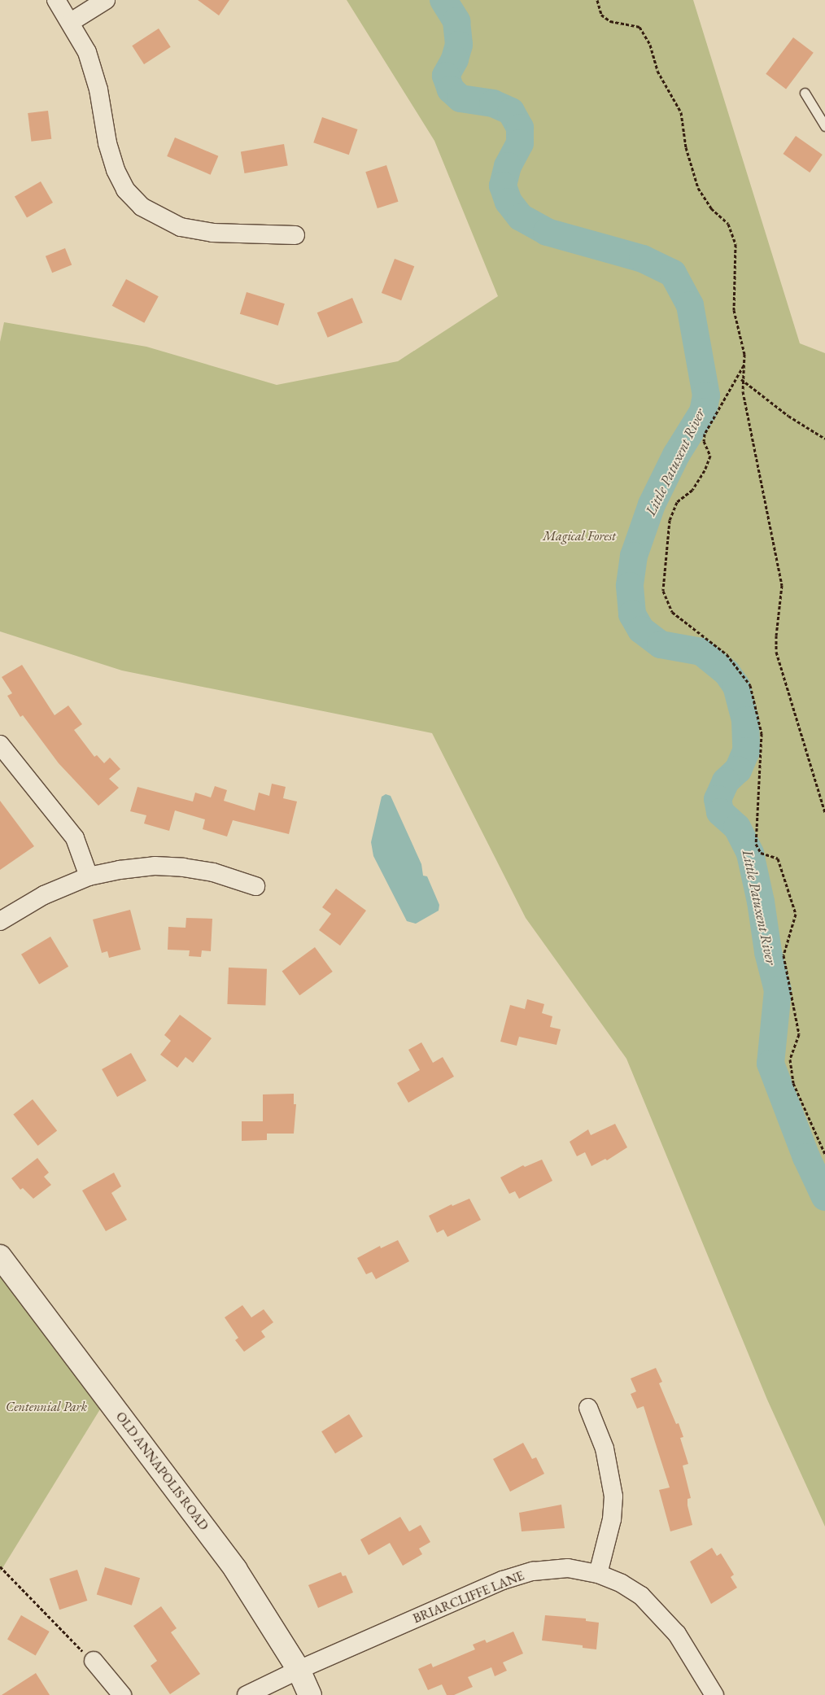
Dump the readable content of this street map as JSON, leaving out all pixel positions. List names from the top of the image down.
{
  "streets": {
    "street": ["OLD ANNAPOLIS ROAD", "BRIARCLIFFE LANE"]
  },
  "crossings": [
    ["OLD ANNAPOLIS ROAD", "BRIARCLIFFE LANE"]
  ],
  "water": ["Little Patuxent River"],
  "parks": ["Magical Forest", "Centennial Park"]
}
